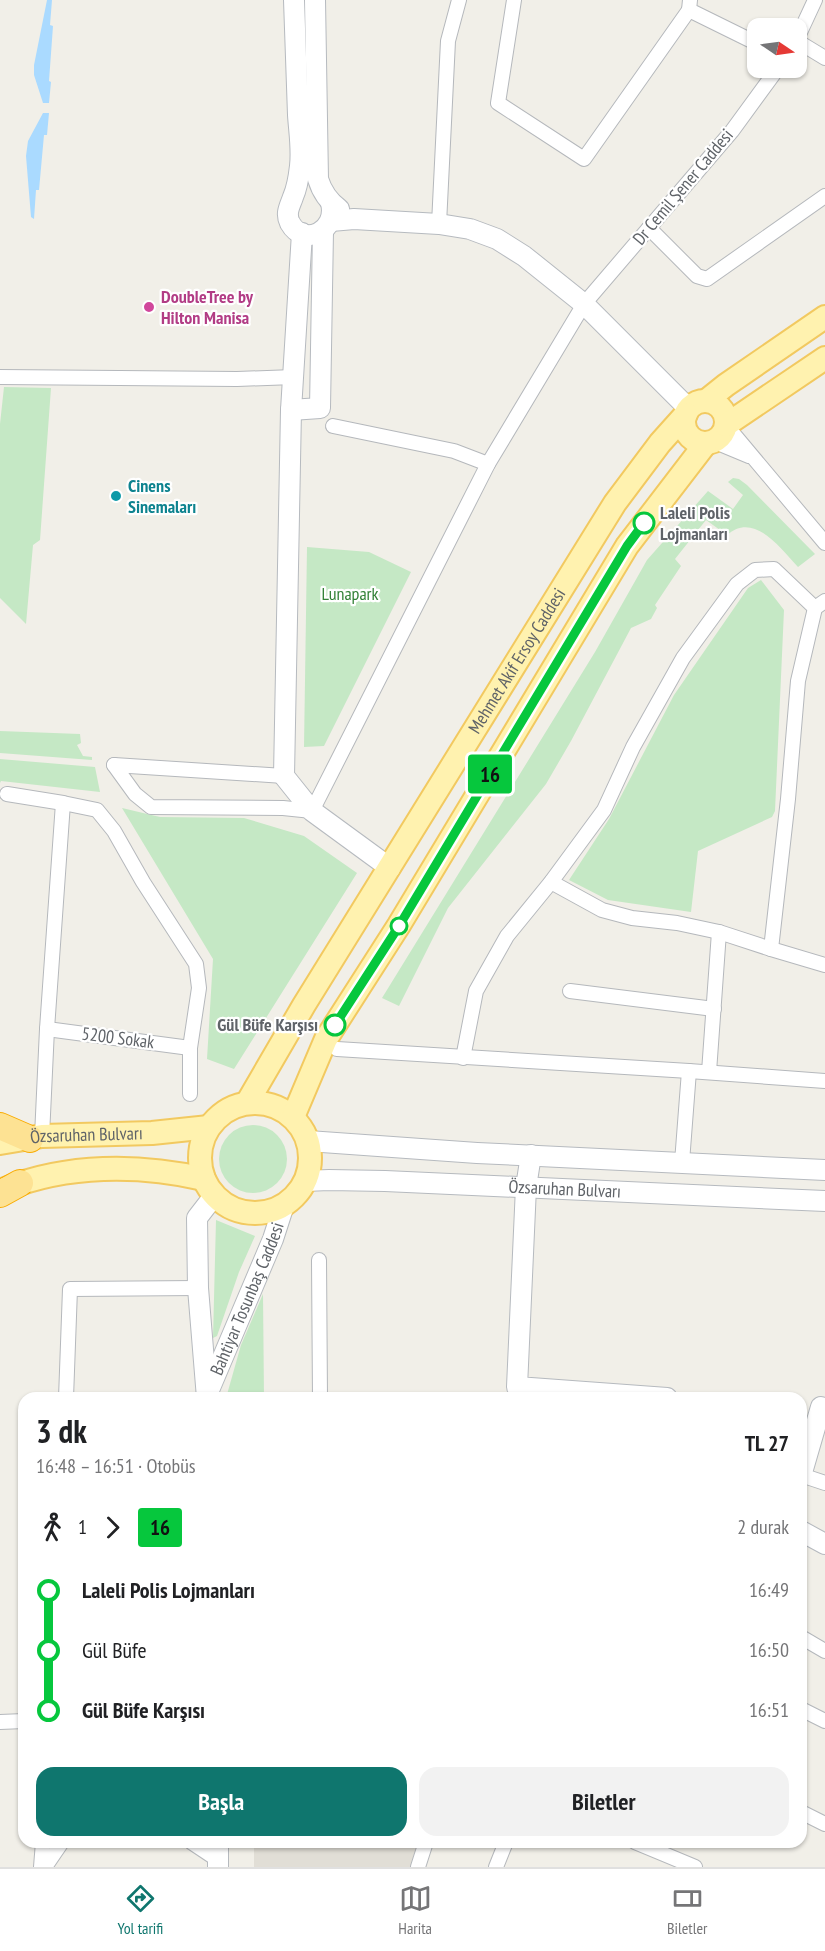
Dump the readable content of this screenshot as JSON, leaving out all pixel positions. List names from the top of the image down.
{
  "streets": {
    "main road": ["Mehmet Akif Ersoy Caddesi", "Özsaruhan Bulvarı"],
    "street": ["Dr Cemil Şener Caddesi", "5200 Sokak", "Bahtiyar Tosunbaş Caddesi"]
  },
  "crossings": [
    ["Mehmet Akif Ersoy Caddesi", "Özsaruhan Bulvarı"],
    ["Mehmet Akif Ersoy Caddesi", "Bahtiyar Tosunbaş Caddesi"],
    ["Özsaruhan Bulvarı", "Bahtiyar Tosunbaş Caddesi"]
  ],
  "parks": ["Lunapark"],
  "places": [
    "DoubleTree by Hilton Manisa",
    "Cinens Sinemaları",
    "Laleli Polis Lojmanları",
    "Gül Büfe Karşısı"
  ],
  "lines": ["bus line 16"],
  "north": "right",
  "page": {
    "on_map": "16",
    "heading": ["3 dk", "16:48 – 16:51 · Otobüs", "TL 27"],
    "legs": ["1", "16", "2 durak"],
    "list": [
      {
        "name": "Laleli Polis Lojmanları",
        "value": "16:49"
      },
      {
        "name": "Gül Büfe",
        "value": "16:50"
      },
      {
        "name": "Gül Büfe Karşısı",
        "value": "16:51"
      }
    ],
    "buttons": ["Başla", "Biletler"],
    "tabs": ["Yol tarifi", "Harita", "Biletler"]
  }
}
